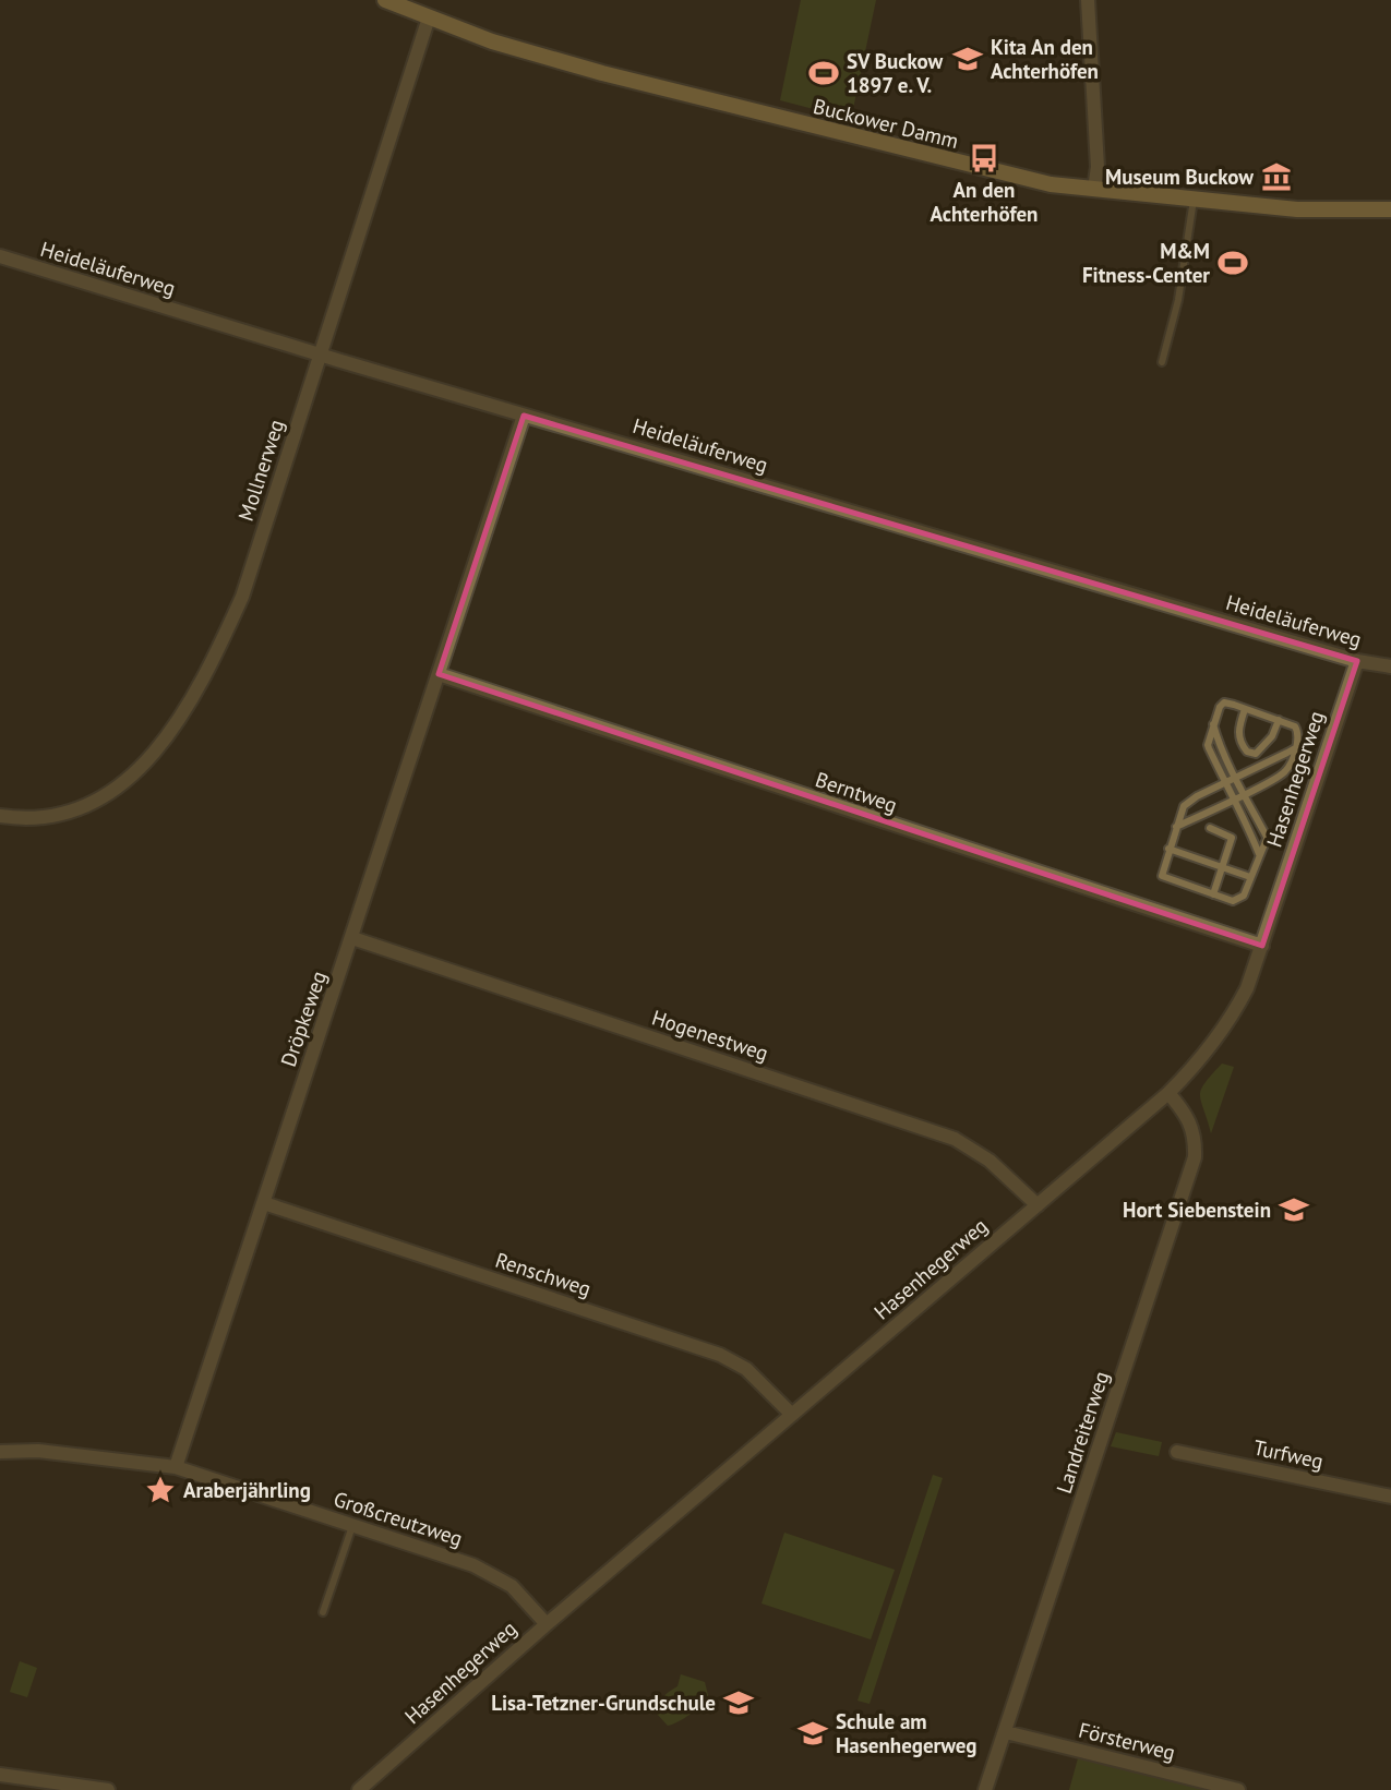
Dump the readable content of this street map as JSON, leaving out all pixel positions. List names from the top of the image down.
{
  "streets": {
    "main road": ["Buckower Damm"],
    "street": [
      "Heideläuferweg",
      "Mollnerweg",
      "Hasenhegerweg",
      "Berntweg",
      "Dröpkeweg",
      "Hogenestweg",
      "Renschweg",
      "Landreiterweg",
      "Turfweg",
      "Großcreutzweg",
      "Försterweg"
    ]
  },
  "crossings": [
    ["Buckower Damm", "Mollnerweg"],
    ["Heideläuferweg", "Mollnerweg"],
    ["Heideläuferweg", "Hasenhegerweg"],
    ["Heideläuferweg", "Dröpkeweg"],
    ["Hasenhegerweg", "Berntweg"],
    ["Hasenhegerweg", "Hogenestweg"],
    ["Hasenhegerweg", "Renschweg"],
    ["Hasenhegerweg", "Landreiterweg"],
    ["Hasenhegerweg", "Großcreutzweg"],
    ["Berntweg", "Dröpkeweg"],
    ["Dröpkeweg", "Hogenestweg"],
    ["Dröpkeweg", "Renschweg"],
    ["Dröpkeweg", "Großcreutzweg"],
    ["Landreiterweg", "Försterweg"]
  ],
  "places": {
    "school or university": [
      "Kita An den Achterhöfen",
      "Hort Siebenstein",
      "Lisa-Tetzner-Grundschule",
      "Schule am Hasenhegerweg"
    ],
    "sports": ["SV Buckow 1897 e. V.", "M&M Fitness-Center"],
    "bus stop": ["An den Achterhöfen"],
    "museum": ["Museum Buckow"],
    "place": ["Araberjährling"]
  }
}
